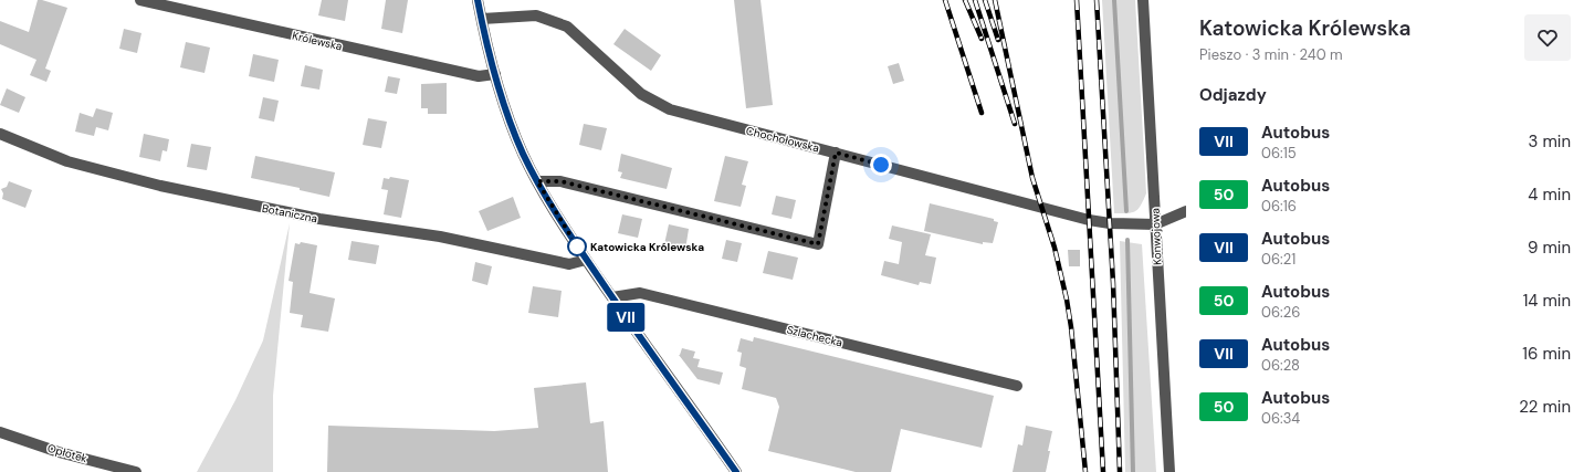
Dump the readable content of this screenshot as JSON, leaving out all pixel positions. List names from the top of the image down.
{
  "streets": {
    "street": [
      "Królewska",
      "Chochołowska",
      "Botaniczna",
      "Konwojowa",
      "Szlachecka",
      "Opłotek"
    ]
  },
  "crossings": [
    ["Chochołowska", "Konwojowa"]
  ],
  "places": ["Katowicka Królewska"],
  "lines": ["bus line VII"],
  "page": {
    "on_map": "VII",
    "heading": [
      ["Katowicka Królewska", "Pieszo · 3 min · 240 m"],
      "Odjazdy"
    ],
    "list": [
      {
        "mark": "VII",
        "name": "Autobus",
        "note": "06:15",
        "value": "3 min"
      },
      {
        "mark": "50",
        "name": "Autobus",
        "note": "06:16",
        "value": "4 min"
      },
      {
        "mark": "VII",
        "name": "Autobus",
        "note": "06:21",
        "value": "9 min"
      },
      {
        "mark": "50",
        "name": "Autobus",
        "note": "06:26",
        "value": "14 min"
      },
      {
        "mark": "VII",
        "name": "Autobus",
        "note": "06:28",
        "value": "16 min"
      },
      {
        "mark": "50",
        "name": "Autobus",
        "note": "06:34",
        "value": "22 min"
      }
    ]
  }
}
